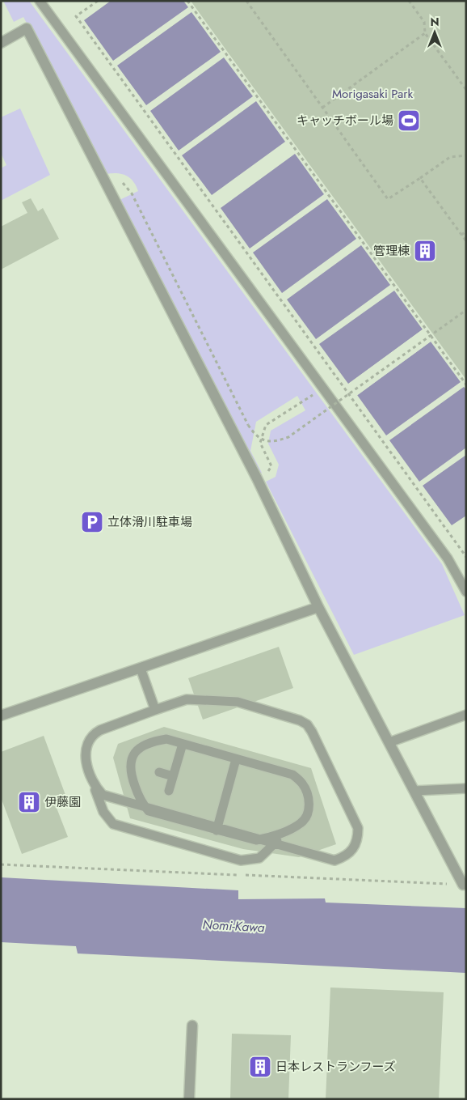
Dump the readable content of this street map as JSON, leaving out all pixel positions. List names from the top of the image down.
{
  "water": ["Nomi-Kawa"],
  "parks": ["Morigasaki Park"],
  "places": {
    "sports": ["キャッチボール場"],
    "building": ["管理棟", "伊藤園", "日本レストランフーズ"],
    "parking": ["立体滑川駐車場"]
  },
  "north": "top"
}
